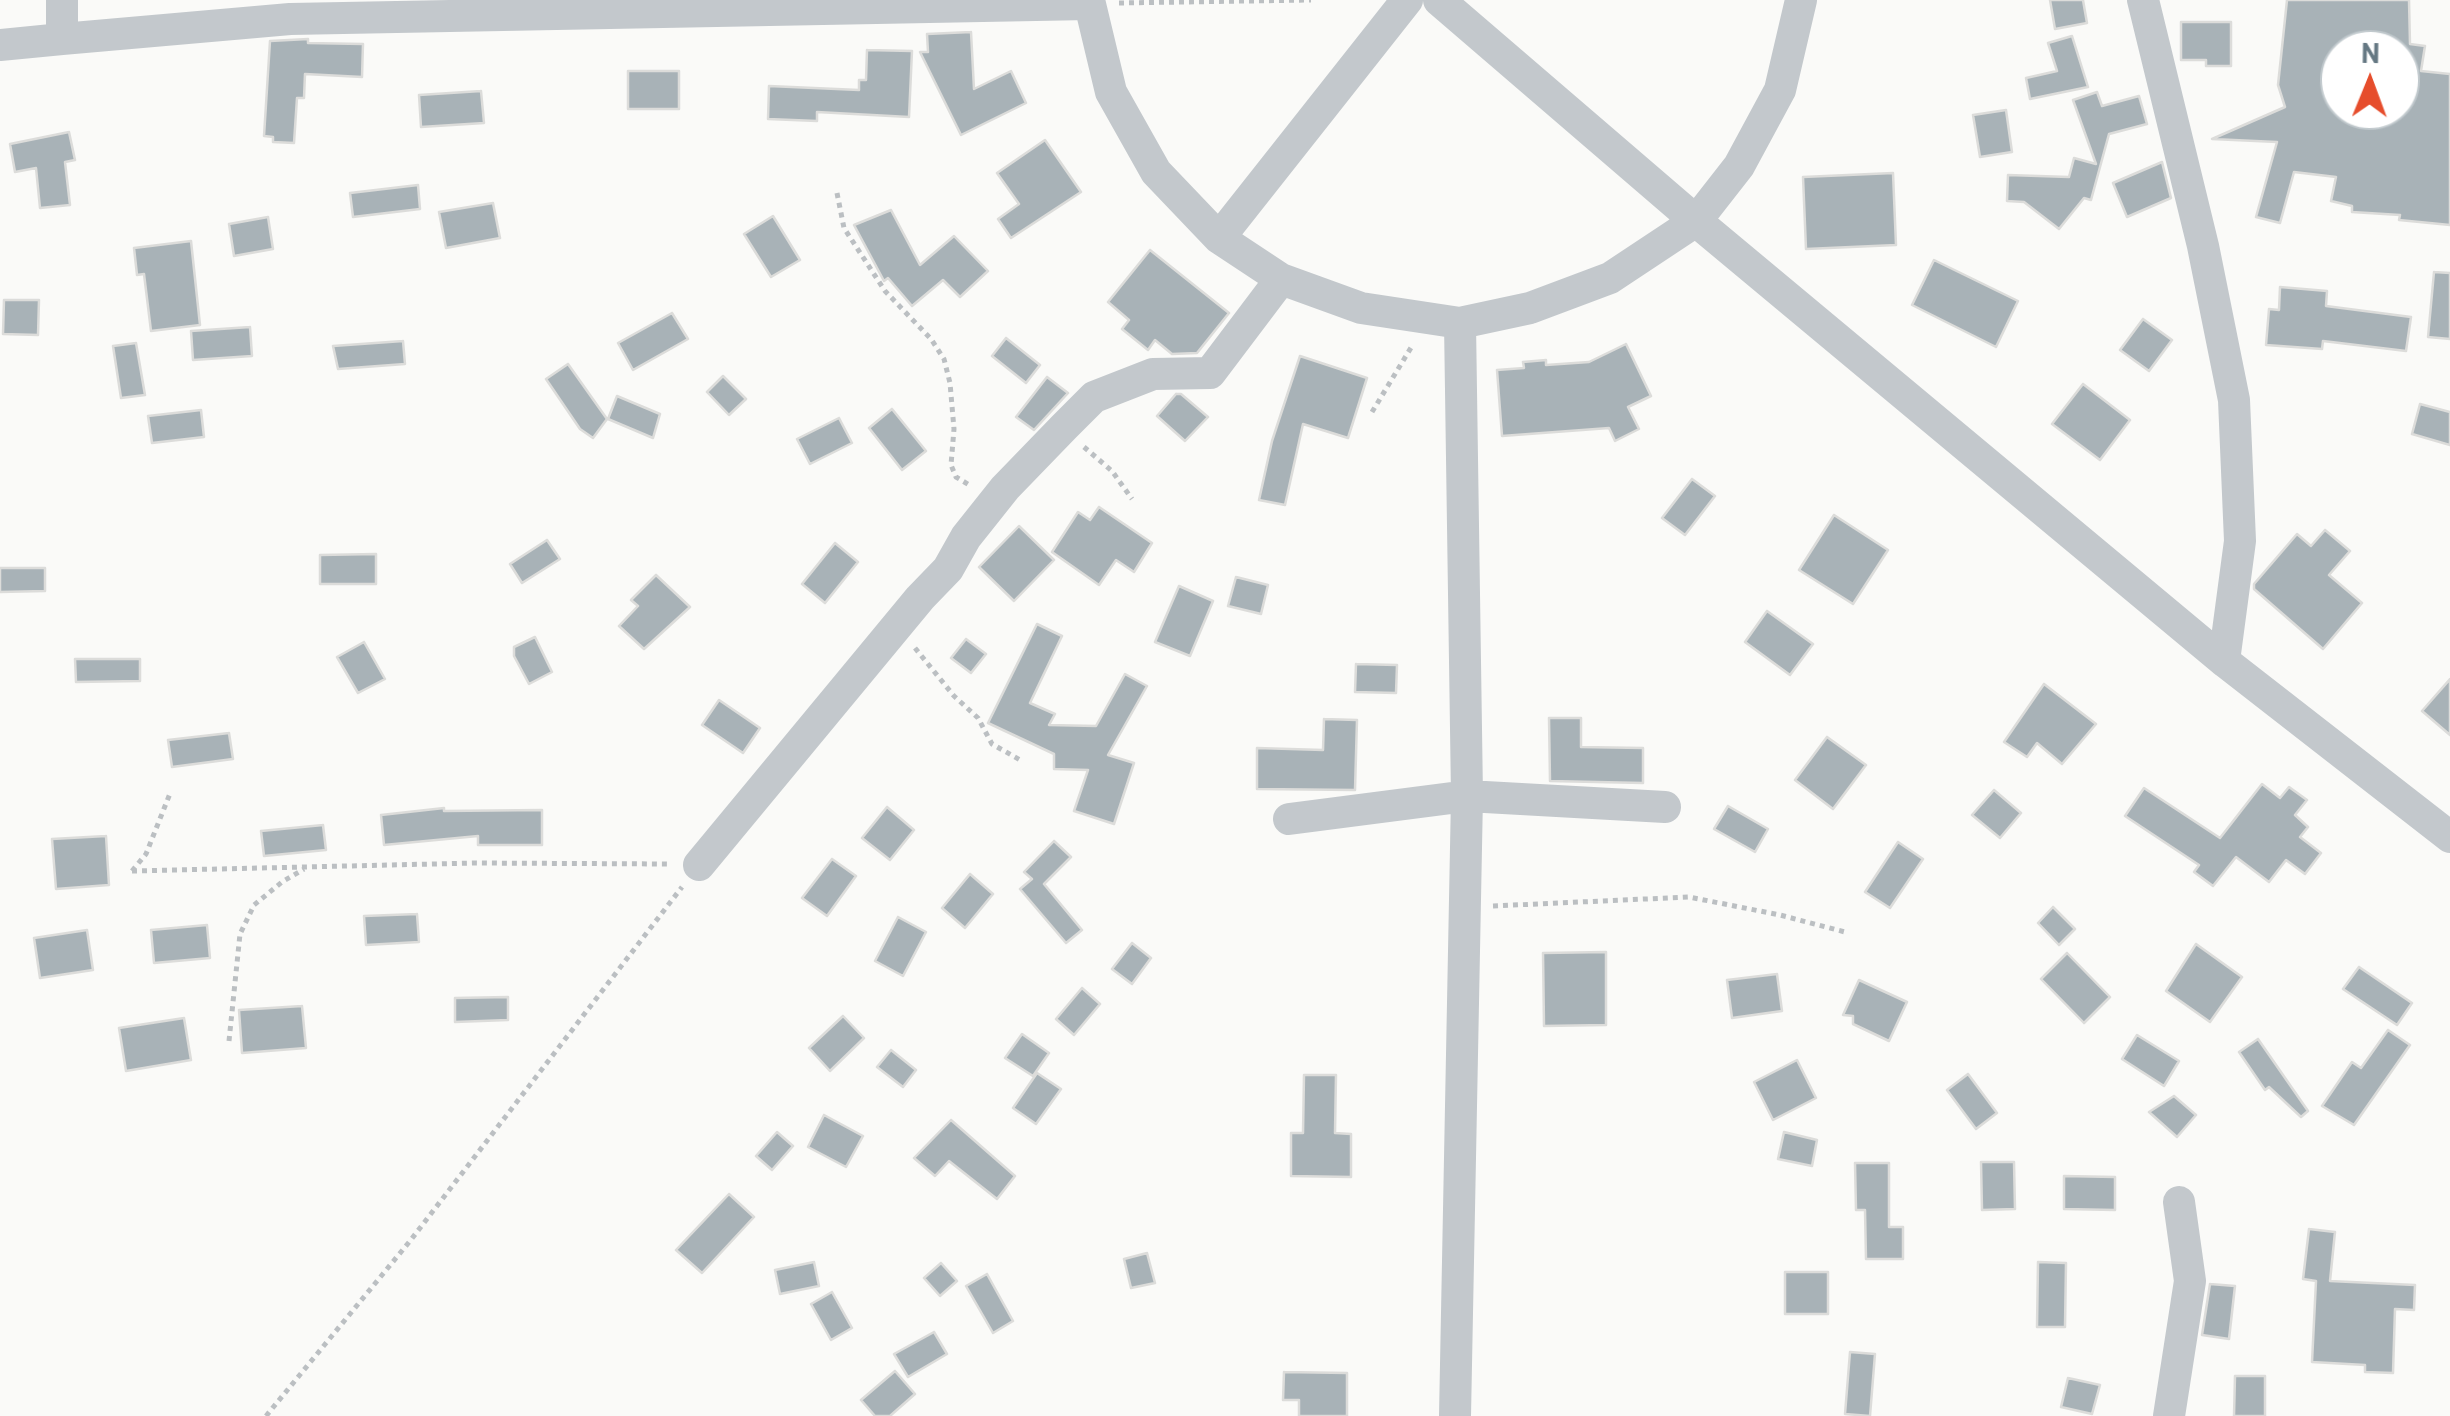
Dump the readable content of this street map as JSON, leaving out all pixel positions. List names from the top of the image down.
{
  "north": "top"
}
